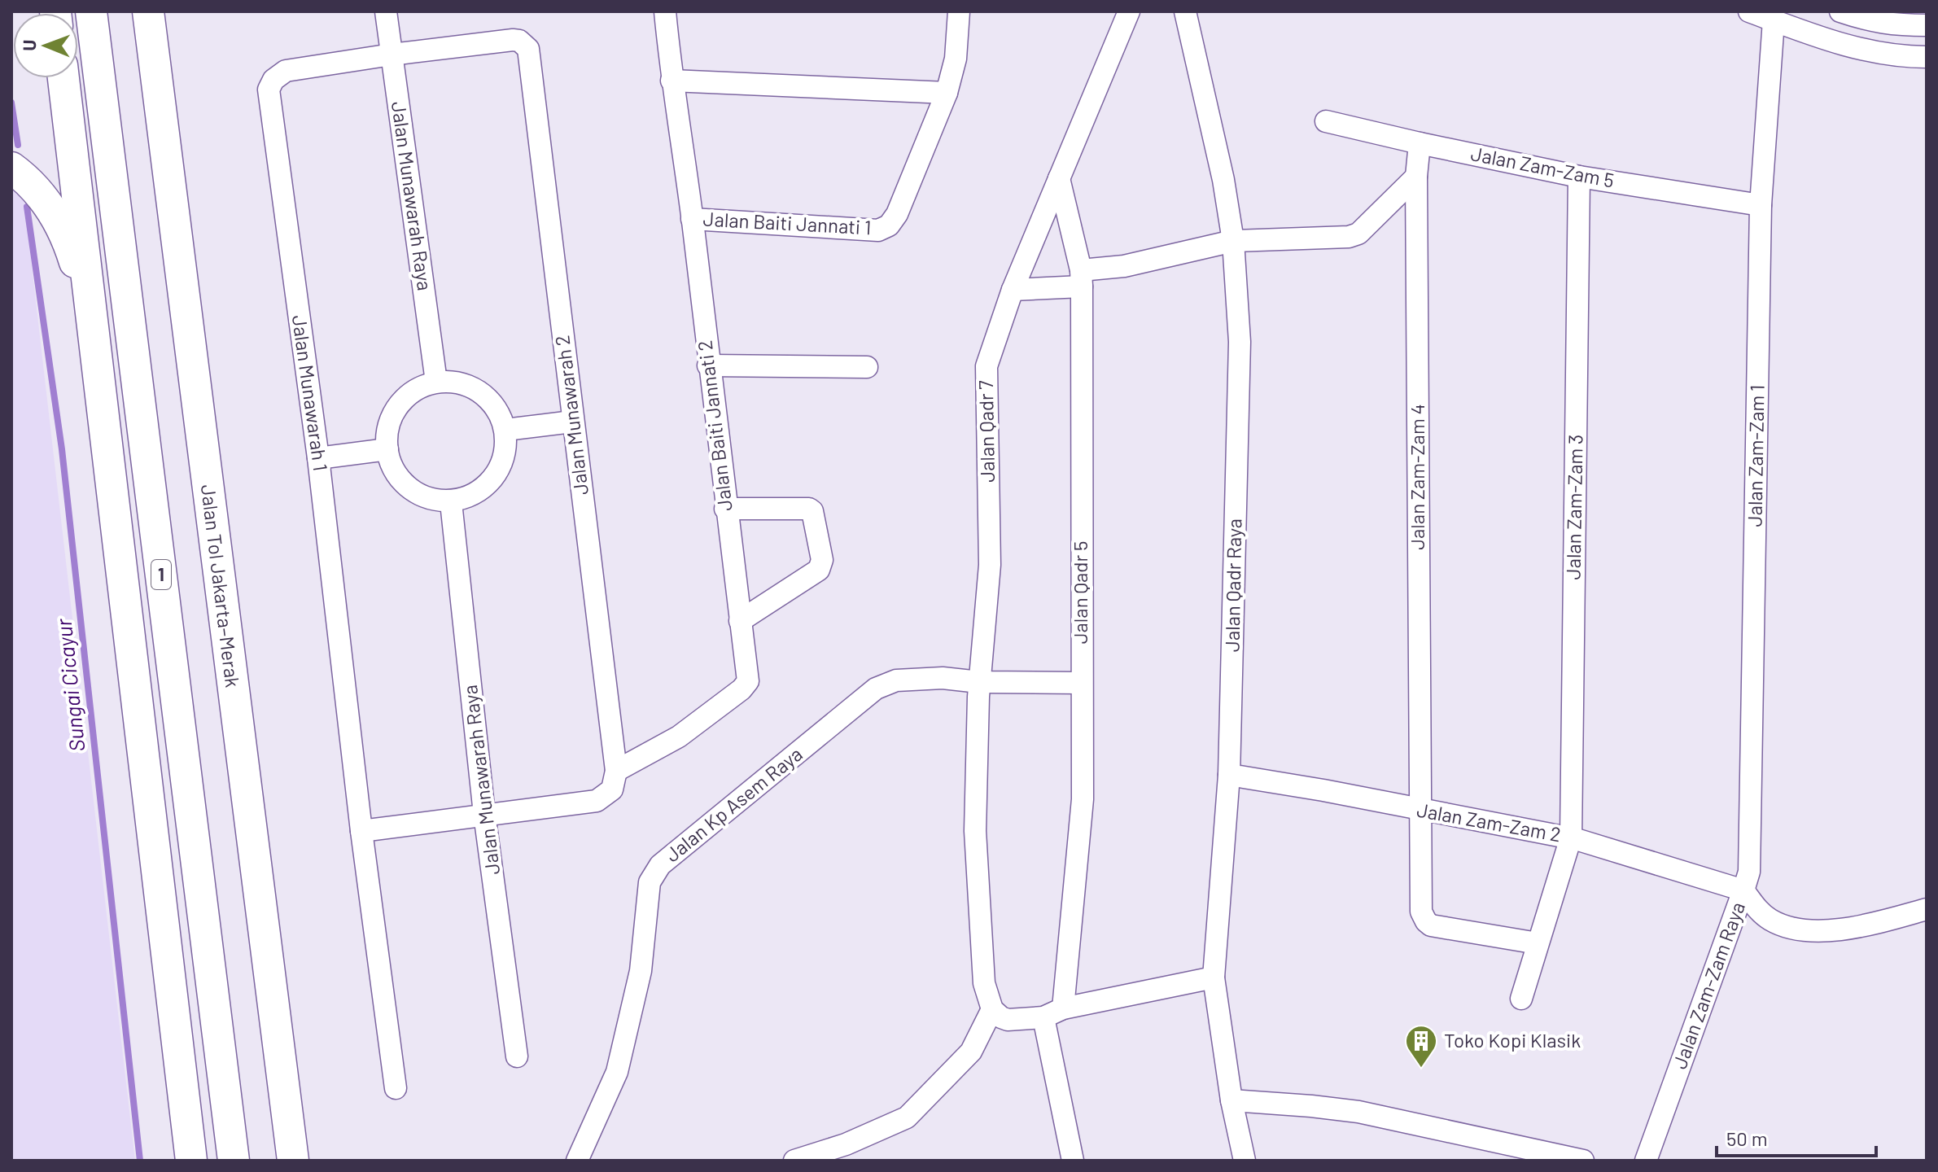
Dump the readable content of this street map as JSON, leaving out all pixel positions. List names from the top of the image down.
{
  "streets": {
    "highway": ["1", "Jalan Tol Jakarta–Merak"],
    "street": [
      "Jalan Zam-Zam 5",
      "Jalan Munawarah Raya",
      "Jalan Baiti Jannati 1",
      "Jalan Munawarah 1",
      "Jalan Munawarah 2",
      "Jalan Baiti Jannati 2",
      "Jalan Qadr 7",
      "Jalan Zam-Zam 1",
      "Jalan Zam-Zam 4",
      "Jalan Zam-Zam 3",
      "Jalan Qadr Raya",
      "Jalan Qadr 5",
      "Jalan Kp Asem Raya",
      "Jalan Zam-Zam 2",
      "Jalan Zam-Zam Raya"
    ]
  },
  "crossings": [
    ["Jalan Zam-Zam 5", "Jalan Zam-Zam 1"],
    ["Jalan Zam-Zam 5", "Jalan Zam-Zam 4"],
    ["Jalan Zam-Zam 5", "Jalan Zam-Zam 3"],
    ["Jalan Munawarah Raya", "Jalan Munawarah 1"],
    ["Jalan Munawarah Raya", "Jalan Munawarah 2"],
    ["Jalan Baiti Jannati 1", "Jalan Baiti Jannati 2"],
    ["Jalan Munawarah 1", "Jalan Munawarah 2"],
    ["Jalan Munawarah 2", "Jalan Baiti Jannati 2"],
    ["Jalan Qadr 7", "Jalan Qadr 5"],
    ["Jalan Qadr 7", "Jalan Kp Asem Raya"],
    ["Jalan Zam-Zam 1", "Jalan Zam-Zam 2"],
    ["Jalan Zam-Zam 1", "Jalan Zam-Zam Raya"],
    ["Jalan Zam-Zam 4", "Jalan Zam-Zam 3"],
    ["Jalan Zam-Zam 4", "Jalan Zam-Zam 2"],
    ["Jalan Zam-Zam 3", "Jalan Zam-Zam 2"],
    ["Jalan Qadr Raya", "Jalan Zam-Zam 2"],
    ["Jalan Qadr 5", "Jalan Kp Asem Raya"],
    ["Jalan Zam-Zam 2", "Jalan Zam-Zam Raya"]
  ],
  "water": ["Sungai Cicayur"],
  "places": {
    "building": ["Toko Kopi Klasik"]
  },
  "scale_bar": "50 m",
  "north": "left"
}
